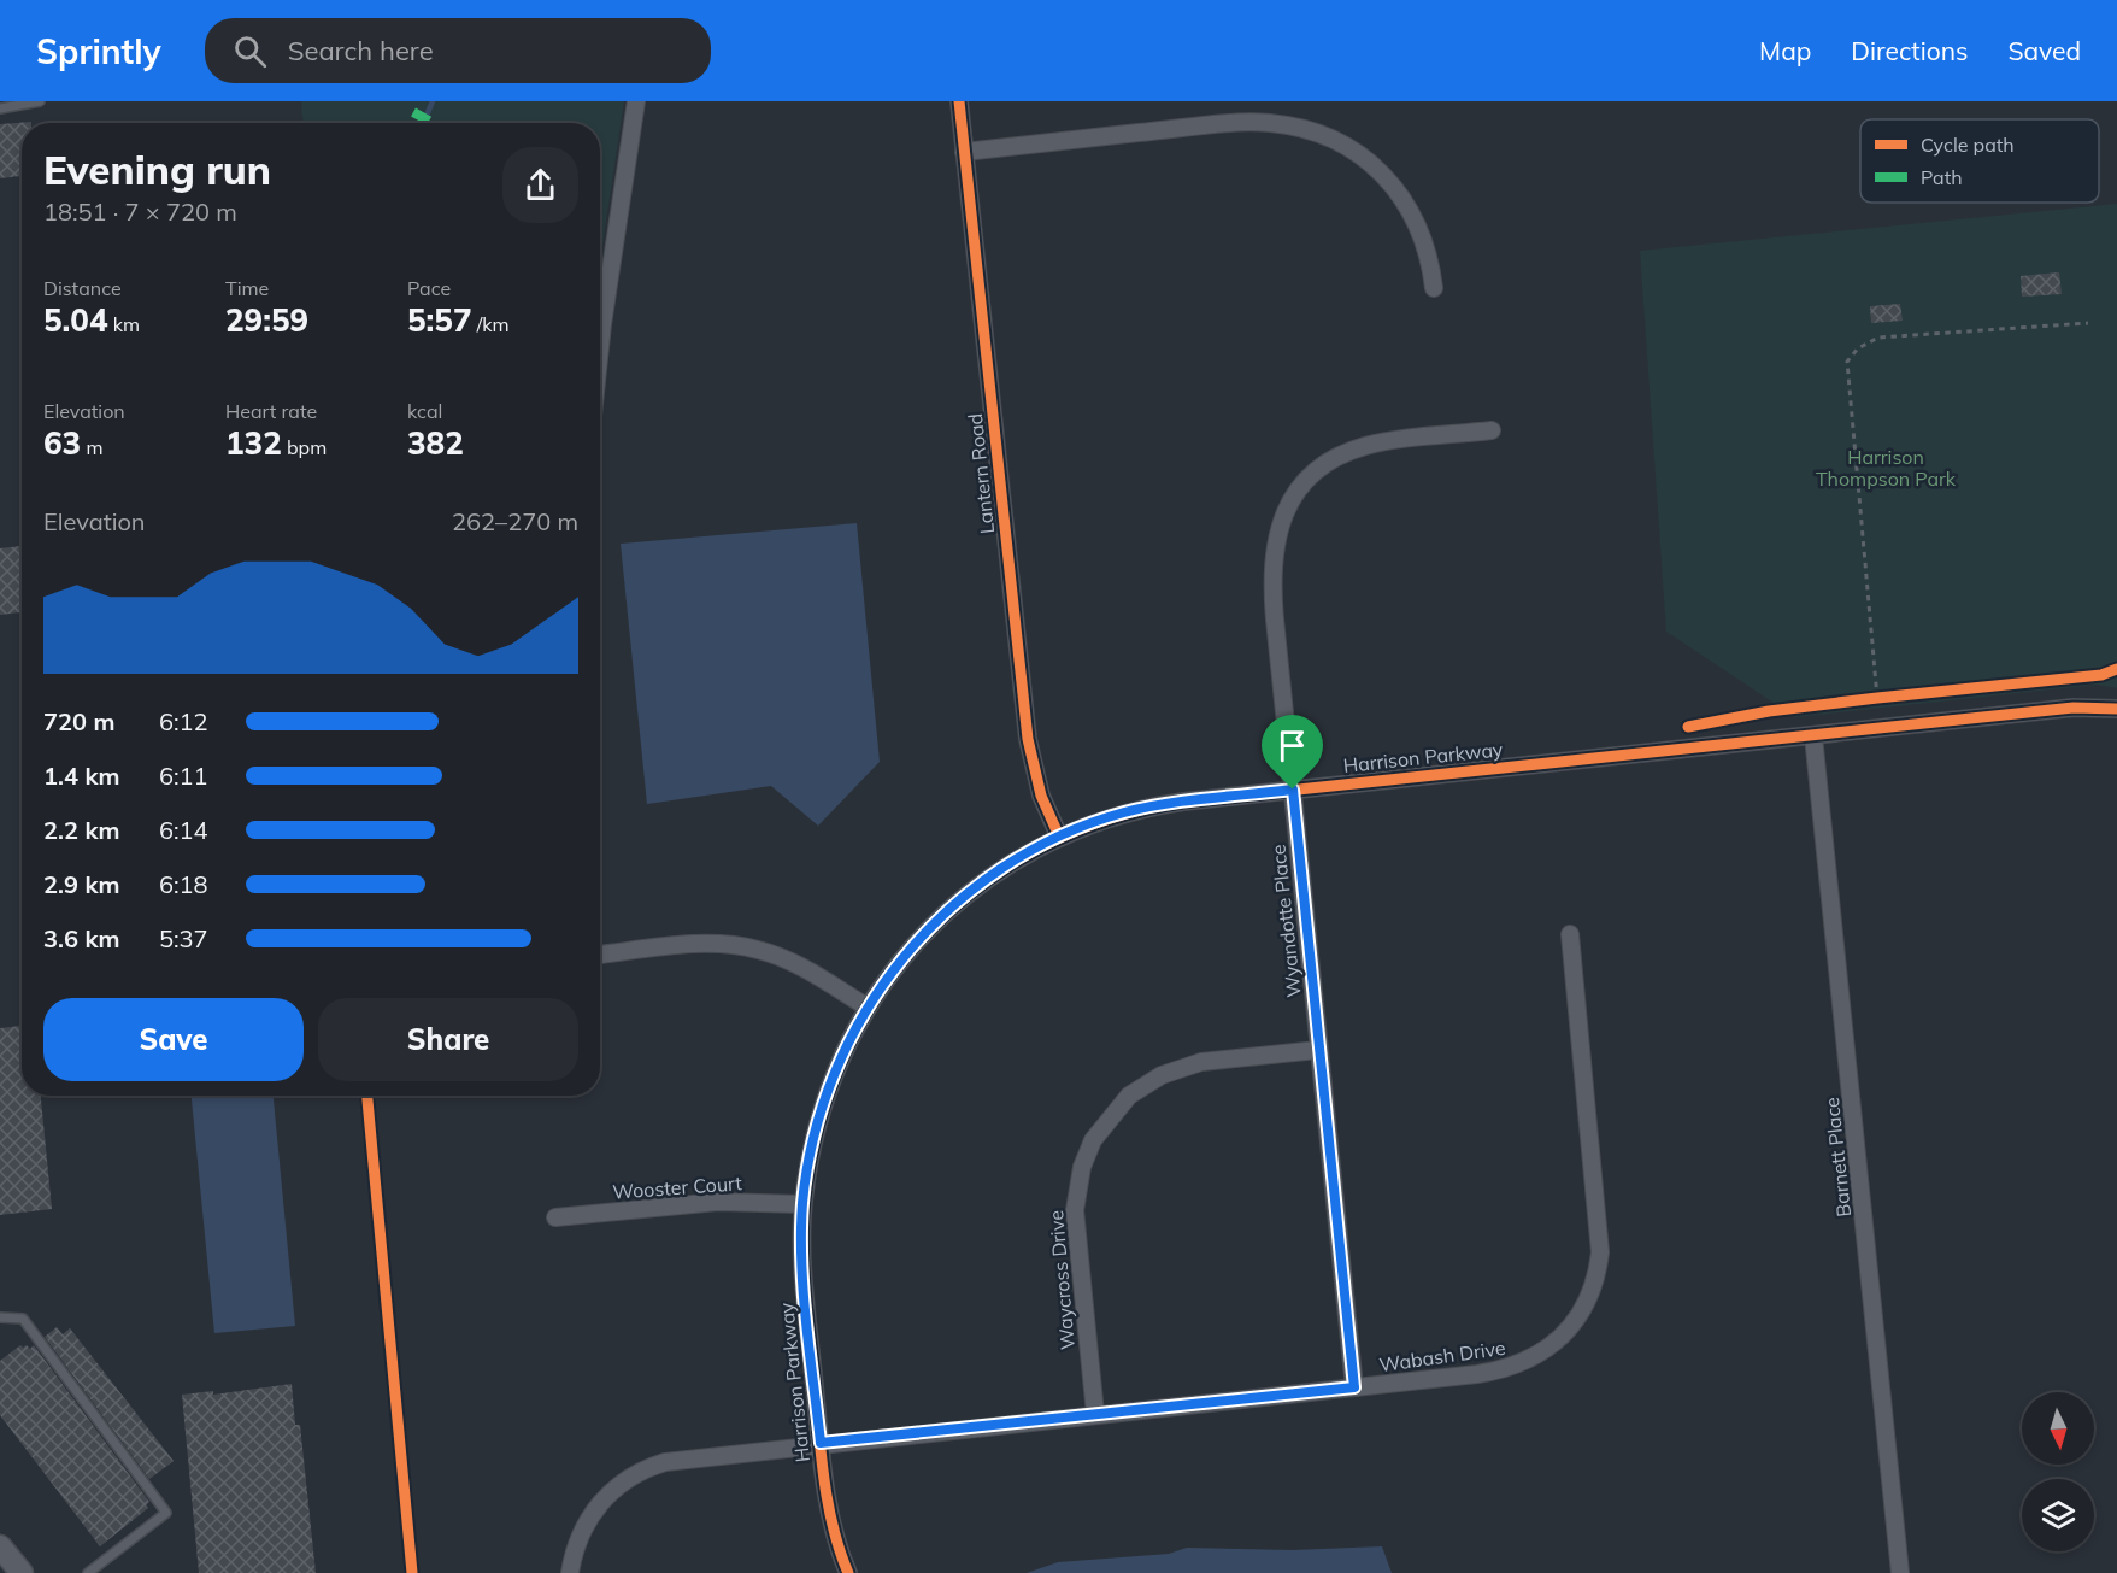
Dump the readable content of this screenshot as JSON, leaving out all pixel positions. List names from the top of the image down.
{
  "streets": {
    "street": [
      "Lantern Road",
      "Harrison Parkway",
      "Wyandotte Place",
      "Barnett Place",
      "Wooster Court",
      "Waycross Drive",
      "Wabash Drive"
    ]
  },
  "crossings": [
    ["Lantern Road", "Harrison Parkway"],
    ["Harrison Parkway", "Wyandotte Place"],
    ["Harrison Parkway", "Barnett Place"],
    ["Harrison Parkway", "Wooster Court"],
    ["Harrison Parkway", "Wabash Drive"],
    ["Wyandotte Place", "Waycross Drive"],
    ["Wyandotte Place", "Wabash Drive"],
    ["Waycross Drive", "Wabash Drive"]
  ],
  "parks": ["Harrison Thompson Park"],
  "legend": ["Cycle path", "Path"],
  "north": "bottom",
  "page": {
    "header": "Sprintly",
    "search": "Search here",
    "nav": ["Map", "Directions", "Saved"],
    "heading": ["Evening run", "18:51 · 7 × 720 m"],
    "stats": [
      ["Distance", "5.04 km"],
      ["Time", "29:59"],
      ["Pace", "5:57 /km"],
      ["Elevation", "63 m"],
      ["Heart rate", "132 bpm"],
      ["kcal", "382"]
    ],
    "chart": ["Elevation", "262–270 m"],
    "list": [
      {
        "name": "720 m",
        "note": "6:12"
      },
      {
        "name": "1.4 km",
        "note": "6:11"
      },
      {
        "name": "2.2 km",
        "note": "6:14"
      },
      {
        "name": "2.9 km",
        "note": "6:18"
      },
      {
        "name": "3.6 km",
        "note": "5:37"
      }
    ],
    "buttons": ["Save", "Share"]
  }
}
